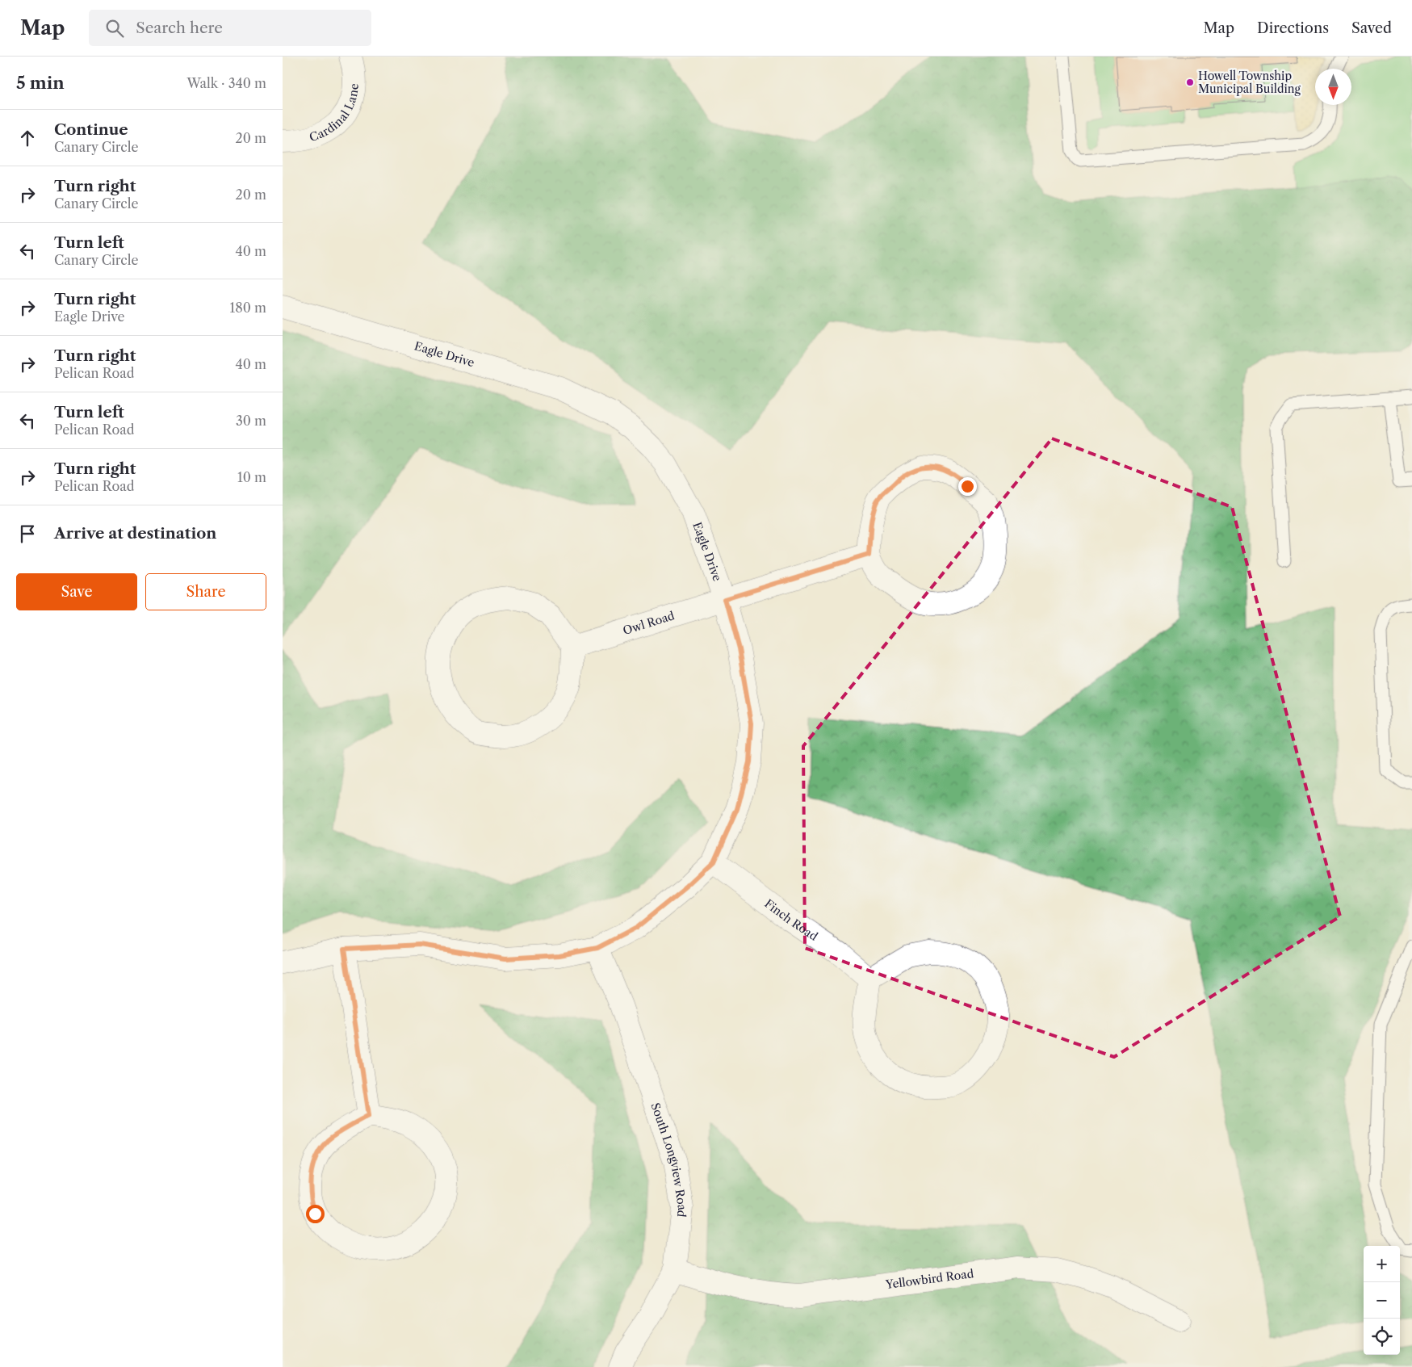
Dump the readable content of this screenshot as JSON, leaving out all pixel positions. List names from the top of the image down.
{
  "streets": {
    "street": [
      "Cardinal Lane",
      "Eagle Drive",
      "Owl Road",
      "Finch Road",
      "South Longview Road",
      "Yellowbird Road"
    ]
  },
  "crossings": [
    ["Eagle Drive", "Owl Road"],
    ["Eagle Drive", "Finch Road"],
    ["Eagle Drive", "South Longview Road"],
    ["South Longview Road", "Yellowbird Road"]
  ],
  "places": ["Howell Township Municipal Building"],
  "north": "bottom",
  "page": {
    "header": "Map",
    "search": "Search here",
    "nav": ["Map", "Directions", "Saved"],
    "heading": ["5 min", "Walk · 340 m"],
    "list": [
      ["Continue", "Canary Circle", "20 m"],
      ["Turn right", "Canary Circle", "20 m"],
      ["Turn left", "Canary Circle", "40 m"],
      ["Turn right", "Eagle Drive", "180 m"],
      ["Turn right", "Pelican Road", "40 m"],
      ["Turn left", "Pelican Road", "30 m"],
      ["Turn right", "Pelican Road", "10 m"],
      "Arrive at destination"
    ],
    "buttons": ["Save", "Share"],
    "map_buttons": ["+", "−"]
  }
}
